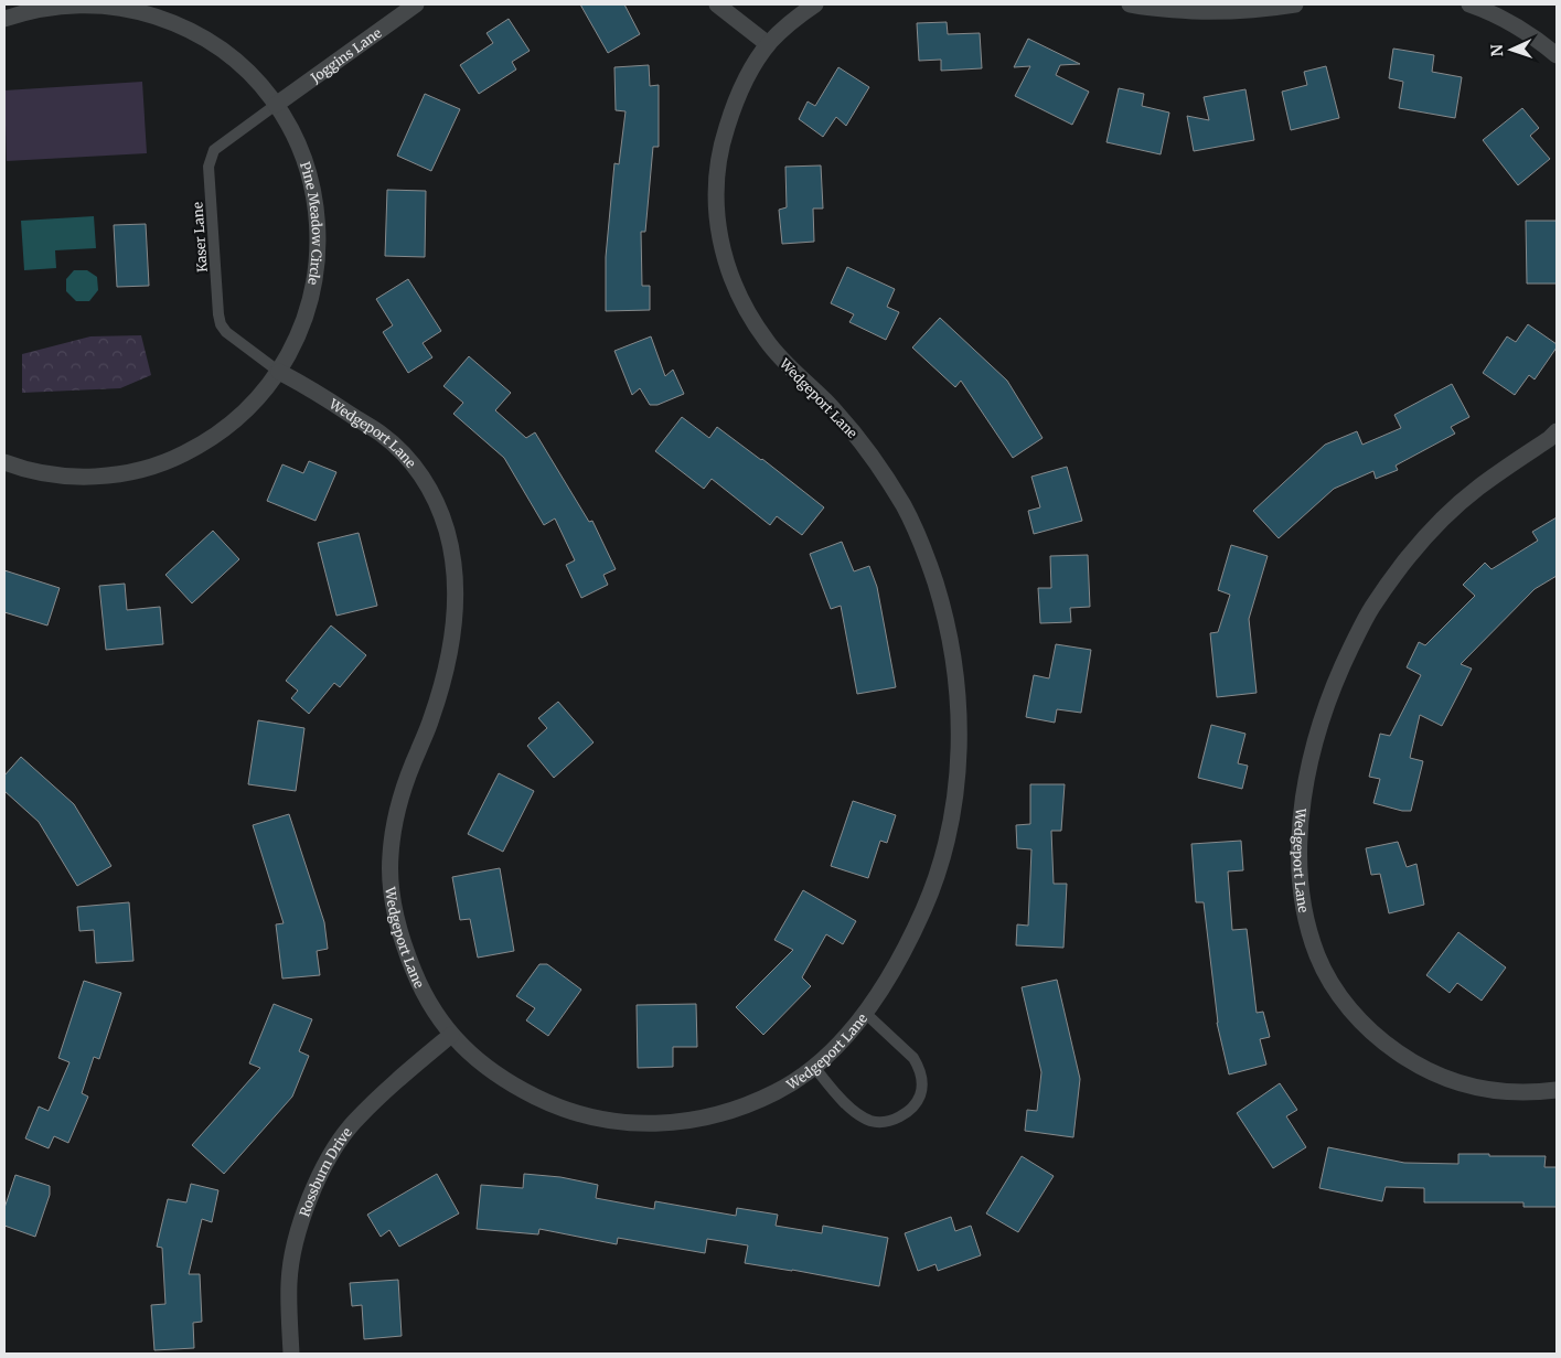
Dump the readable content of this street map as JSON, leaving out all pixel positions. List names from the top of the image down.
{
  "streets": {
    "street": [
      "Joggins Lane",
      "Pine Meadow Circle",
      "Wedgeport Lane",
      "Rossburn Drive"
    ],
    "lane": ["Kaser Lane"]
  },
  "crossings": [
    ["Joggins Lane", "Pine Meadow Circle"],
    ["Joggins Lane", "Kaser Lane"],
    ["Pine Meadow Circle", "Kaser Lane"],
    ["Pine Meadow Circle", "Wedgeport Lane"],
    ["Kaser Lane", "Wedgeport Lane"],
    ["Wedgeport Lane", "Rossburn Drive"]
  ],
  "north": "left"
}
